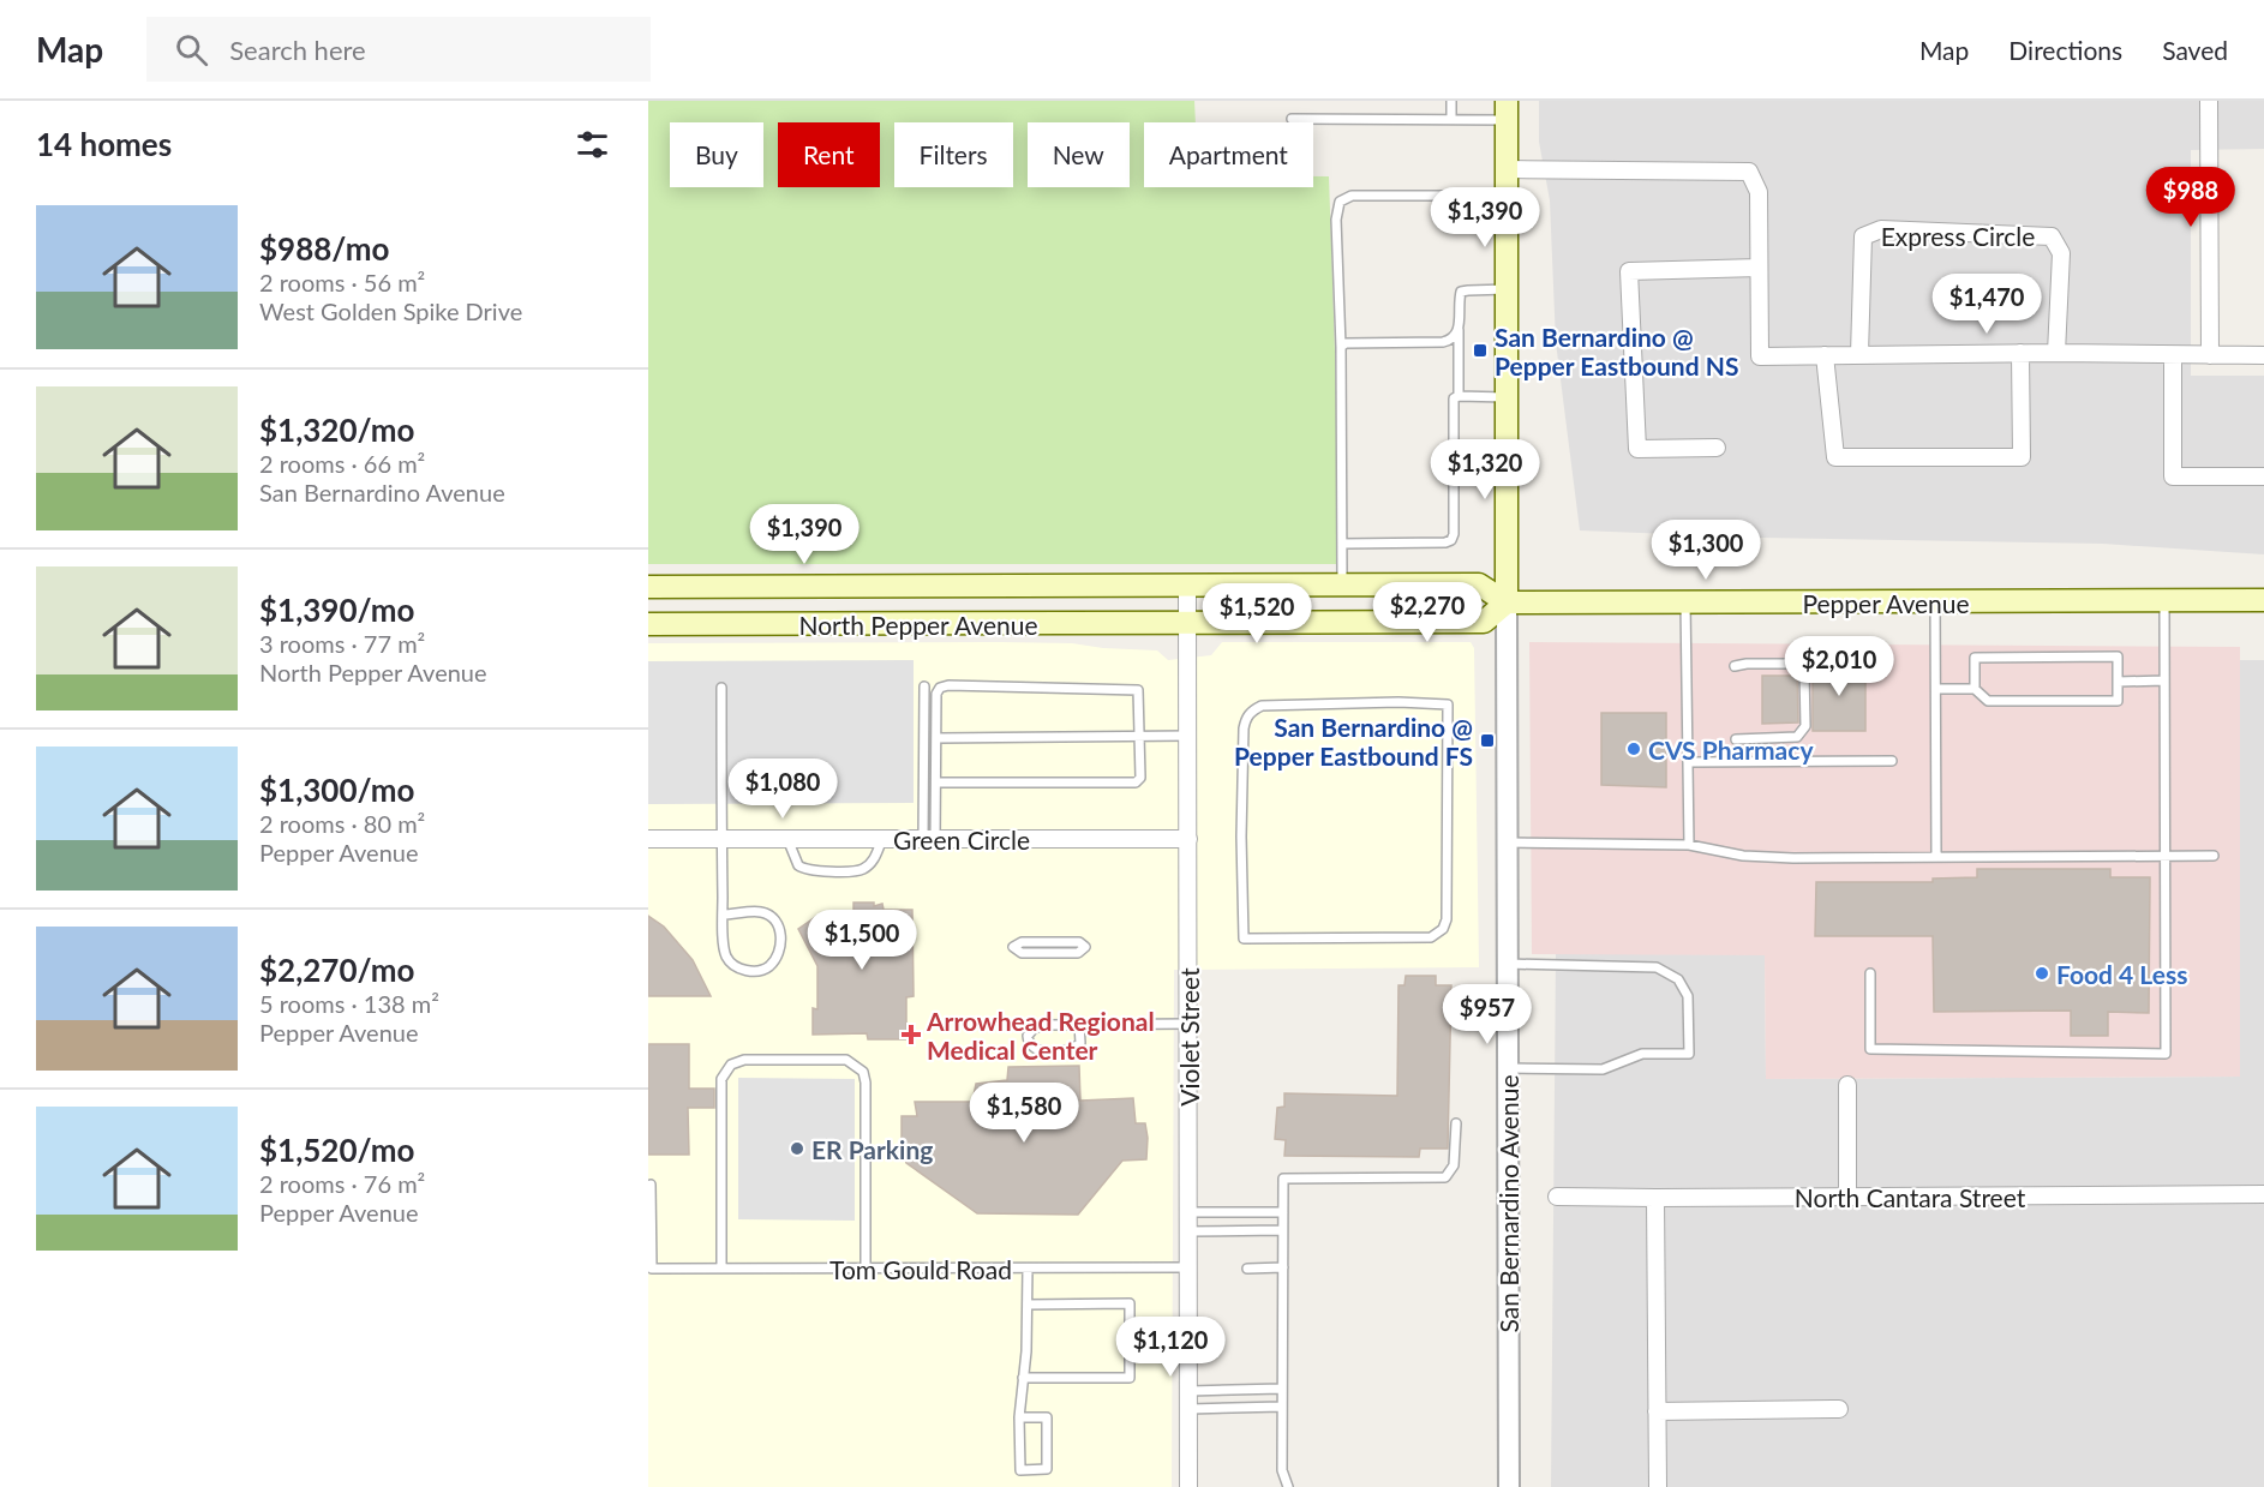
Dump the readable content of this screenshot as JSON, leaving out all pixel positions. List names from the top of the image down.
{
  "streets": {
    "main road": ["Pepper Avenue", "North Pepper Avenue", "San Bernardino Avenue"],
    "street": [
      "Express Circle",
      "Green Circle",
      "Violet Street",
      "North Cantara Street"
    ],
    "lane": ["Tom Gould Road"]
  },
  "crossings": [
    ["Pepper Avenue", "San Bernardino Avenue"],
    ["North Pepper Avenue", "Violet Street"],
    ["Green Circle", "Violet Street"],
    ["Violet Street", "Tom Gould Road"]
  ],
  "places": {
    "transit": ["San Bernardino @ Pepper Eastbound NS", "San Bernardino @ Pepper Eastbound FS"],
    "other": ["CVS Pharmacy", "Food 4 Less", "ER Parking"],
    "health": ["Arrowhead Regional Medical Center"]
  },
  "page": {
    "header": "Map",
    "search": "Search here",
    "nav": ["Map", "Directions", "Saved"],
    "heading": "14 homes",
    "chip": [
      "Buy",
      "Rent",
      "Filters",
      "New",
      "Apartment"
    ],
    "price": [
      "$988",
      "$1,390",
      "$1,470",
      "$1,320",
      "$1,390",
      "$1,300",
      "$2,270",
      "$1,520",
      "$2,010",
      "$1,080",
      "$1,500",
      "$957",
      "$1,580",
      "$1,120"
    ],
    "list": [
      {
        "name": "$988/mo",
        "note": "2 rooms · 56 m² · West Golden Spike Drive"
      },
      {
        "name": "$1,320/mo",
        "note": "2 rooms · 66 m² · San Bernardino Avenue"
      },
      {
        "name": "$1,390/mo",
        "note": "3 rooms · 77 m² · North Pepper Avenue"
      },
      {
        "name": "$1,300/mo",
        "note": "2 rooms · 80 m² · Pepper Avenue"
      },
      {
        "name": "$2,270/mo",
        "note": "5 rooms · 138 m² · Pepper Avenue"
      },
      {
        "name": "$1,520/mo",
        "note": "2 rooms · 76 m² · Pepper Avenue"
      }
    ]
  }
}
